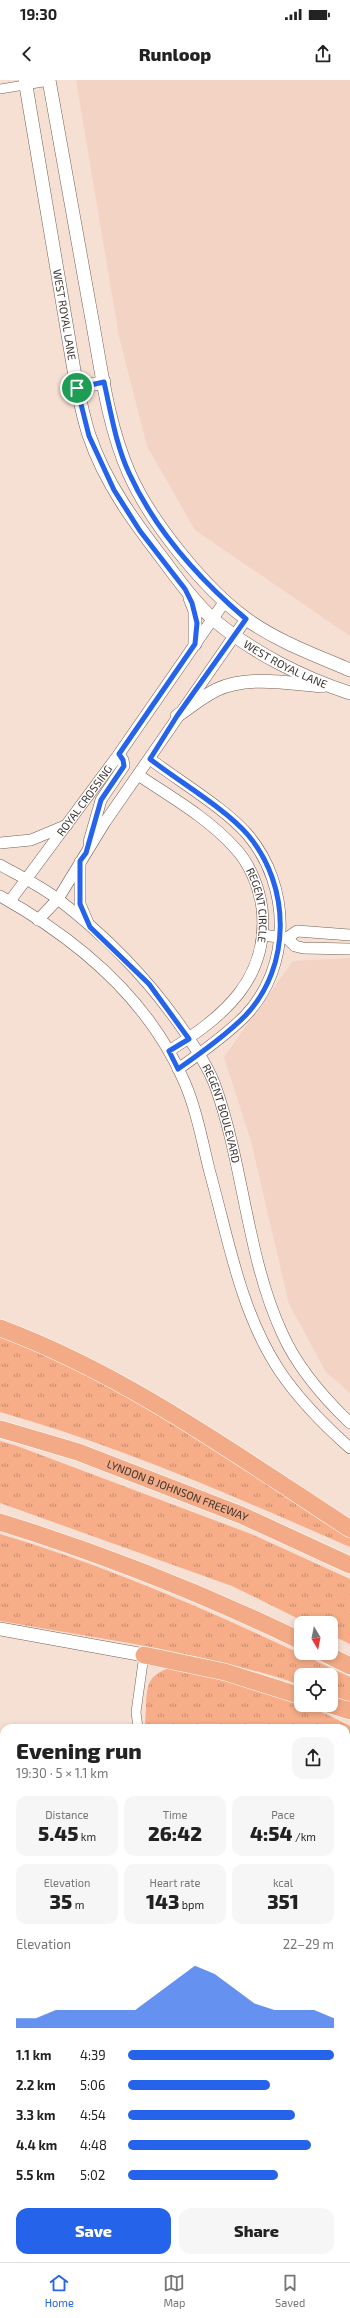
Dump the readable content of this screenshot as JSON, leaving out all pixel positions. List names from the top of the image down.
{
  "streets": {
    "highway": ["LYNDON B JOHNSON FREEWAY"],
    "main road": ["WEST ROYAL LANE"],
    "street": ["ROYAL CROSSING", "REGENT CIRCLE", "REGENT BOULEVARD"]
  },
  "crossings": [
    ["WEST ROYAL LANE", "ROYAL CROSSING"],
    ["ROYAL CROSSING", "REGENT BOULEVARD"],
    ["REGENT CIRCLE", "REGENT BOULEVARD"]
  ],
  "north": "bottom",
  "page": {
    "status": "19:30",
    "header": "Runloop",
    "heading": ["Evening run", "19:30 · 5 × 1.1 km"],
    "stats": [
      ["Distance", "5.45 km"],
      ["Time", "26:42"],
      ["Pace", "4:54 /km"],
      ["Elevation", "35 m"],
      ["Heart rate", "143 bpm"],
      ["kcal", "351"]
    ],
    "chart": ["Elevation", "22–29 m"],
    "list": [
      {
        "name": "1.1 km",
        "note": "4:39"
      },
      {
        "name": "2.2 km",
        "note": "5:06"
      },
      {
        "name": "3.3 km",
        "note": "4:54"
      },
      {
        "name": "4.4 km",
        "note": "4:48"
      },
      {
        "name": "5.5 km",
        "note": "5:02"
      }
    ],
    "buttons": ["Save", "Share"],
    "tabs": ["Home", "Map", "Saved"]
  }
}
